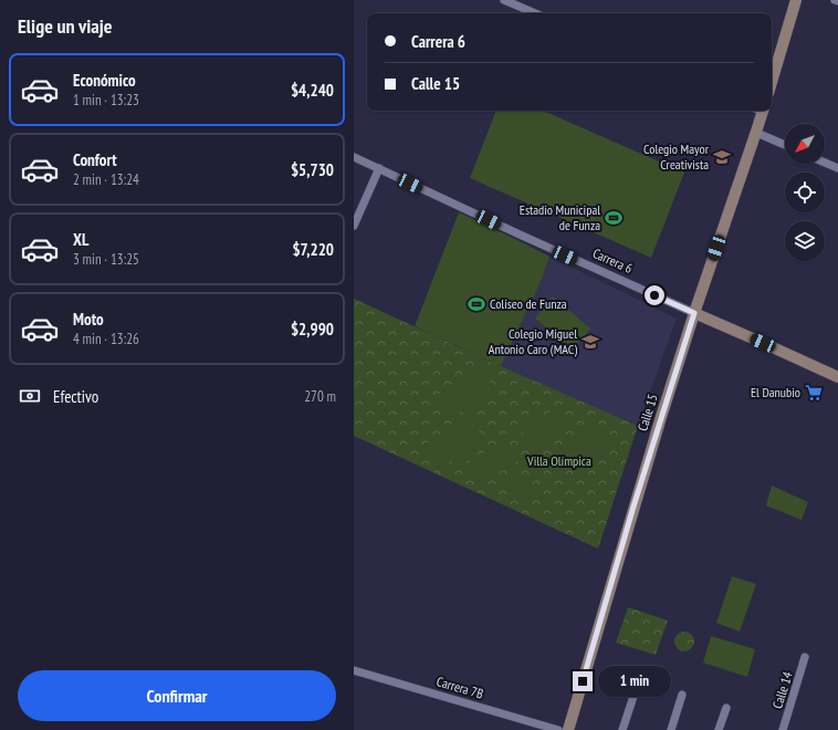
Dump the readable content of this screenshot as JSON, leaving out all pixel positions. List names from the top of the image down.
{
  "streets": {
    "street": [
      "Carrera 6",
      "Calle 15",
      "Carrera 7B",
      "Calle 14"
    ]
  },
  "crossings": [
    ["Carrera 6", "Calle 15"]
  ],
  "parks": ["Villa Olímpica"],
  "places": {
    "school or university": ["Colegio Mayor Creativista", "Colegio Miguel Antonio Caro (MAC)"],
    "sports": ["Estadio Municipal de Funza", "Coliseo de Funza"],
    "supermarket": ["El Danubio"]
  },
  "north": "bottom left",
  "page": {
    "heading": "Elige un viaje",
    "banner": ["Carrera 6", "Calle 15"],
    "list": [
      {
        "name": "Económico",
        "note": "1 min · 13:23",
        "value": "$4,240"
      },
      {
        "name": "Confort",
        "note": "2 min · 13:24",
        "value": "$5,730"
      },
      {
        "name": "XL",
        "note": "3 min · 13:25",
        "value": "$7,220"
      },
      {
        "name": "Moto",
        "note": "4 min · 13:26",
        "value": "$2,990"
      }
    ],
    "pay": ["Efectivo", "270 m"],
    "buttons": "Confirmar",
    "bubble": "1 min"
  }
}
